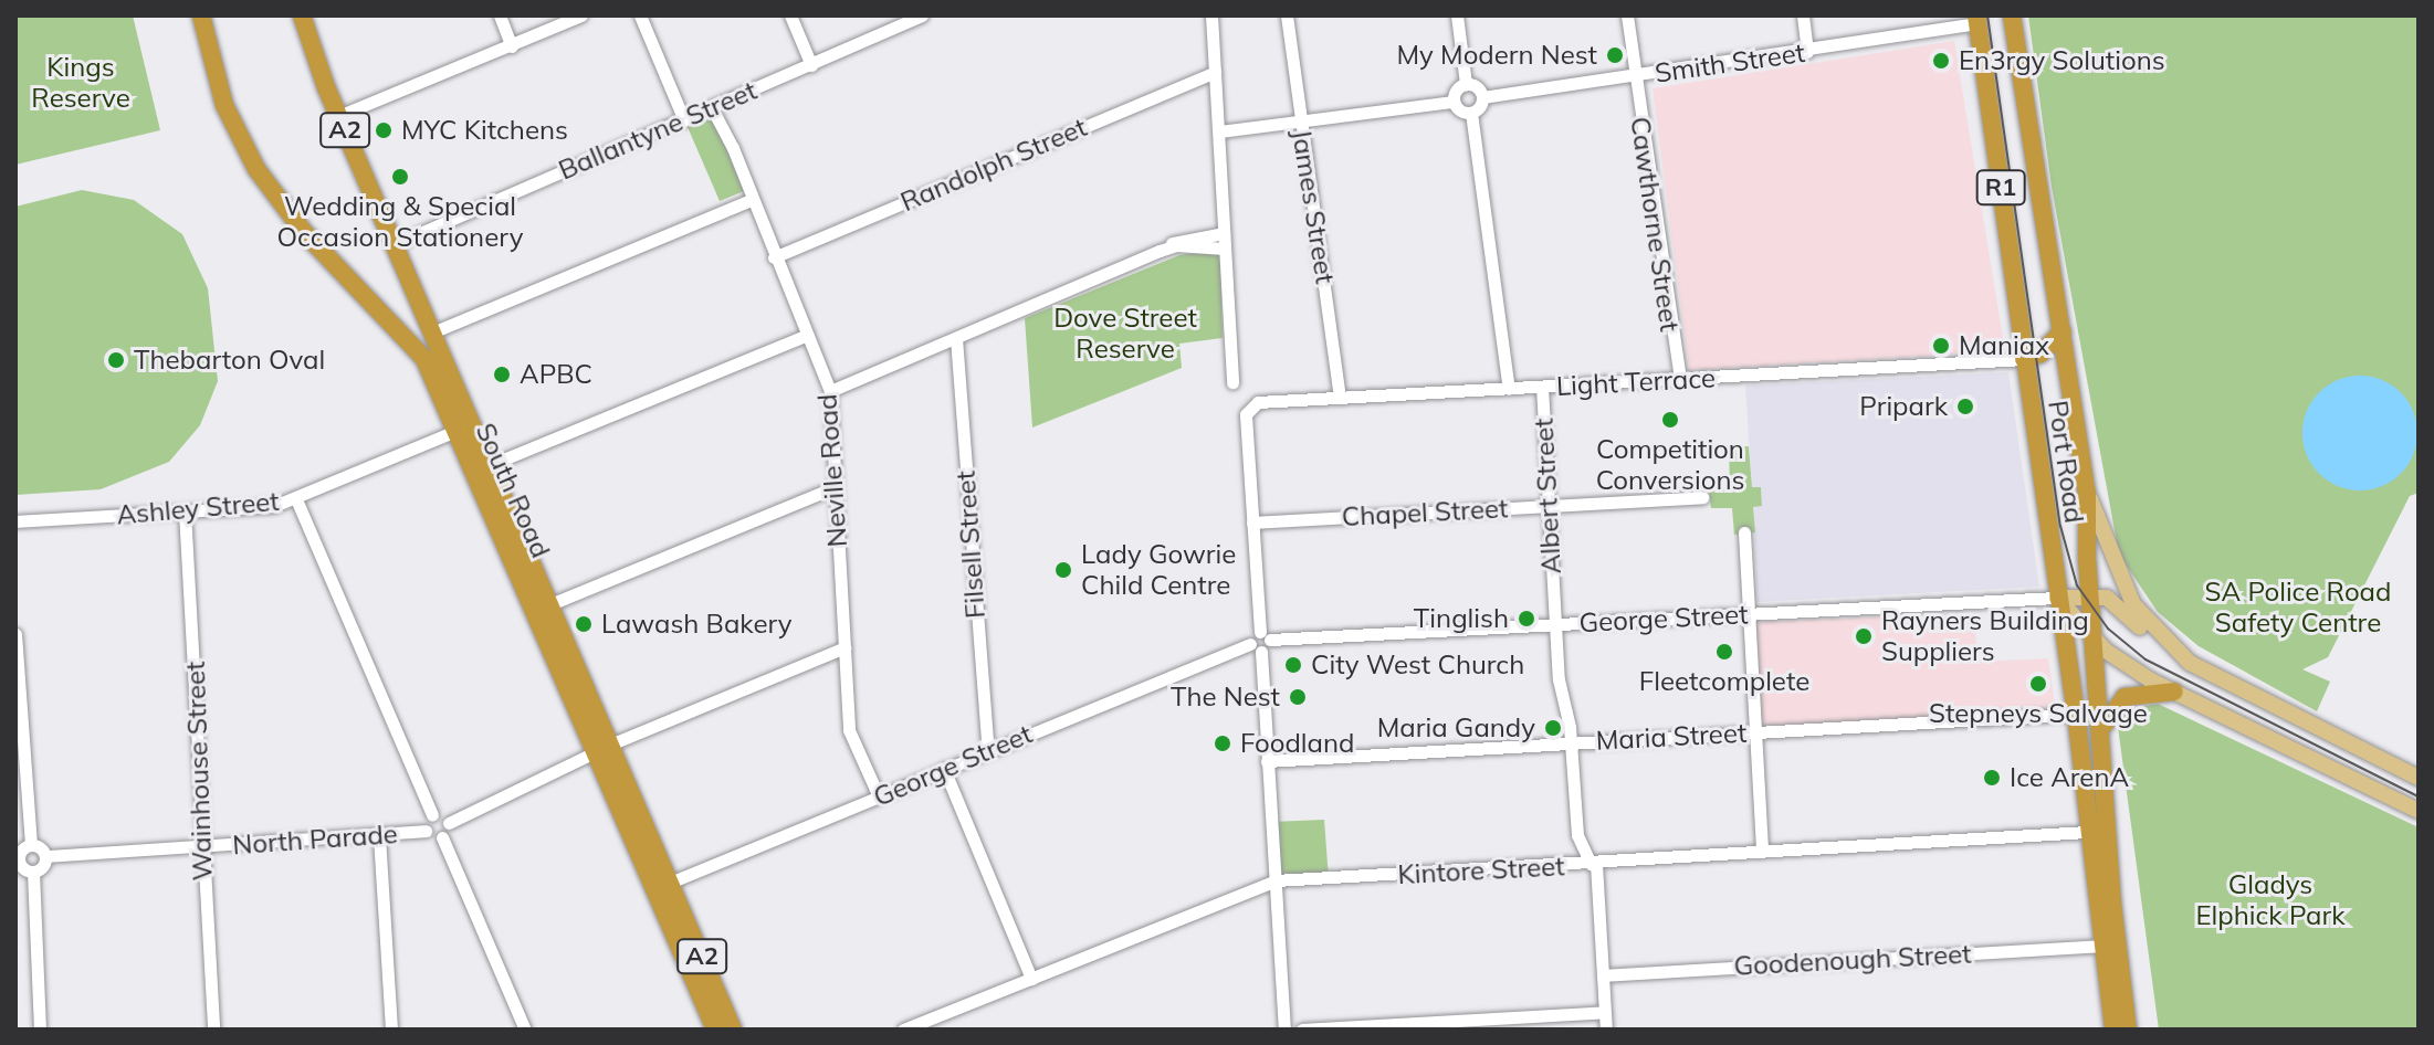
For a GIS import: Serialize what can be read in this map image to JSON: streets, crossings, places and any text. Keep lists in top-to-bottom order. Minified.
{"streets":{"highway":["A2","R1","Port Road","South Road"],"street":["Smith Street","Ballantyne Street","Randolph Street","James Street","Cawthorne Street","Light Terrace","Neville Road","Albert Street","Ashley Street","Chapel Street","Filsell Street","George Street","Maria Street","Wainhouse Street","North Parade","Kintore Street","Goodenough Street"]},"crossings":[["Smith Street","Cawthorne Street"],["Smith Street","Port Road"],["Ballantyne Street","Neville Road"],["Ballantyne Street","South Road"],["Randolph Street","Neville Road"],["R1","Port Road"],["R1","George Street"],["R1","Maria Street"],["R1","Kintore Street"],["R1","Goodenough Street"],["James Street","Light Terrace"],["Cawthorne Street","Light Terrace"],["Light Terrace","Port Road"],["Light Terrace","Albert Street"],["Light Terrace","Chapel Street"],["Port Road","George Street"],["Neville Road","George Street"],["South Road","Ashley Street"],["South Road","George Street"],["Albert Street","Chapel Street"],["Albert Street","George Street"],["Albert Street","Maria Street"],["Albert Street","Kintore Street"],["Albert Street","Goodenough Street"],["Ashley Street","Wainhouse Street"],["Filsell Street","George Street"],["Wainhouse Street","North Parade"]],"parks":["Kings Reserve","Dove Street Reserve","SA Police Road Safety Centre","Gladys Elphick Park"],"places":["My Modern Nest","En3rgy Solutions","MYC Kitchens","Wedding & Special Occasion Stationery","Maniax","Thebarton Oval","APBC","Pripark","Competition Conversions","Lady Gowrie Child Centre","Tinglish","Lawash Bakery","Rayners Building Suppliers","Fleetcomplete","City West Church","Stepneys Salvage","The Nest","Maria Gandy","Foodland","Ice ArenA"]}
